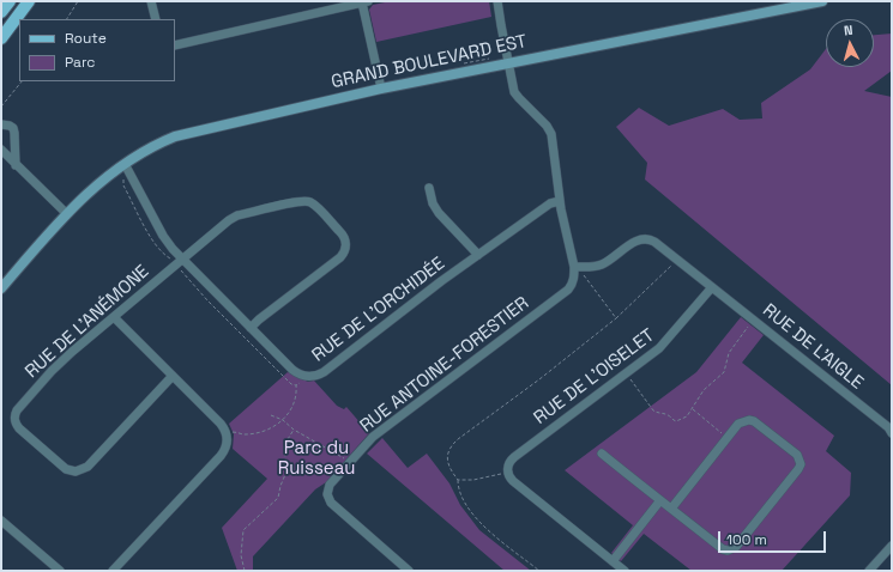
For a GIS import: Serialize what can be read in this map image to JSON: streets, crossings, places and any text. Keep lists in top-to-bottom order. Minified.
{"streets":{"street":["GRAND BOULEVARD EST","RUE DE L'ORCHIDÉE","RUE DE L'ANÉMONE","RUE DE L'AIGLE","RUE ANTOINE-FORESTIER","RUE DE L'OISELET"]},"crossings":[["GRAND BOULEVARD EST","RUE DE L'ORCHIDÉE"],["RUE DE L'ORCHIDÉE","RUE DE L'ANÉMONE"],["RUE DE L'AIGLE","RUE DE L'OISELET"]],"parks":["Parc du Ruisseau"],"legend":["Route","Parc"],"scale_bar":"100 m","north":"top"}
